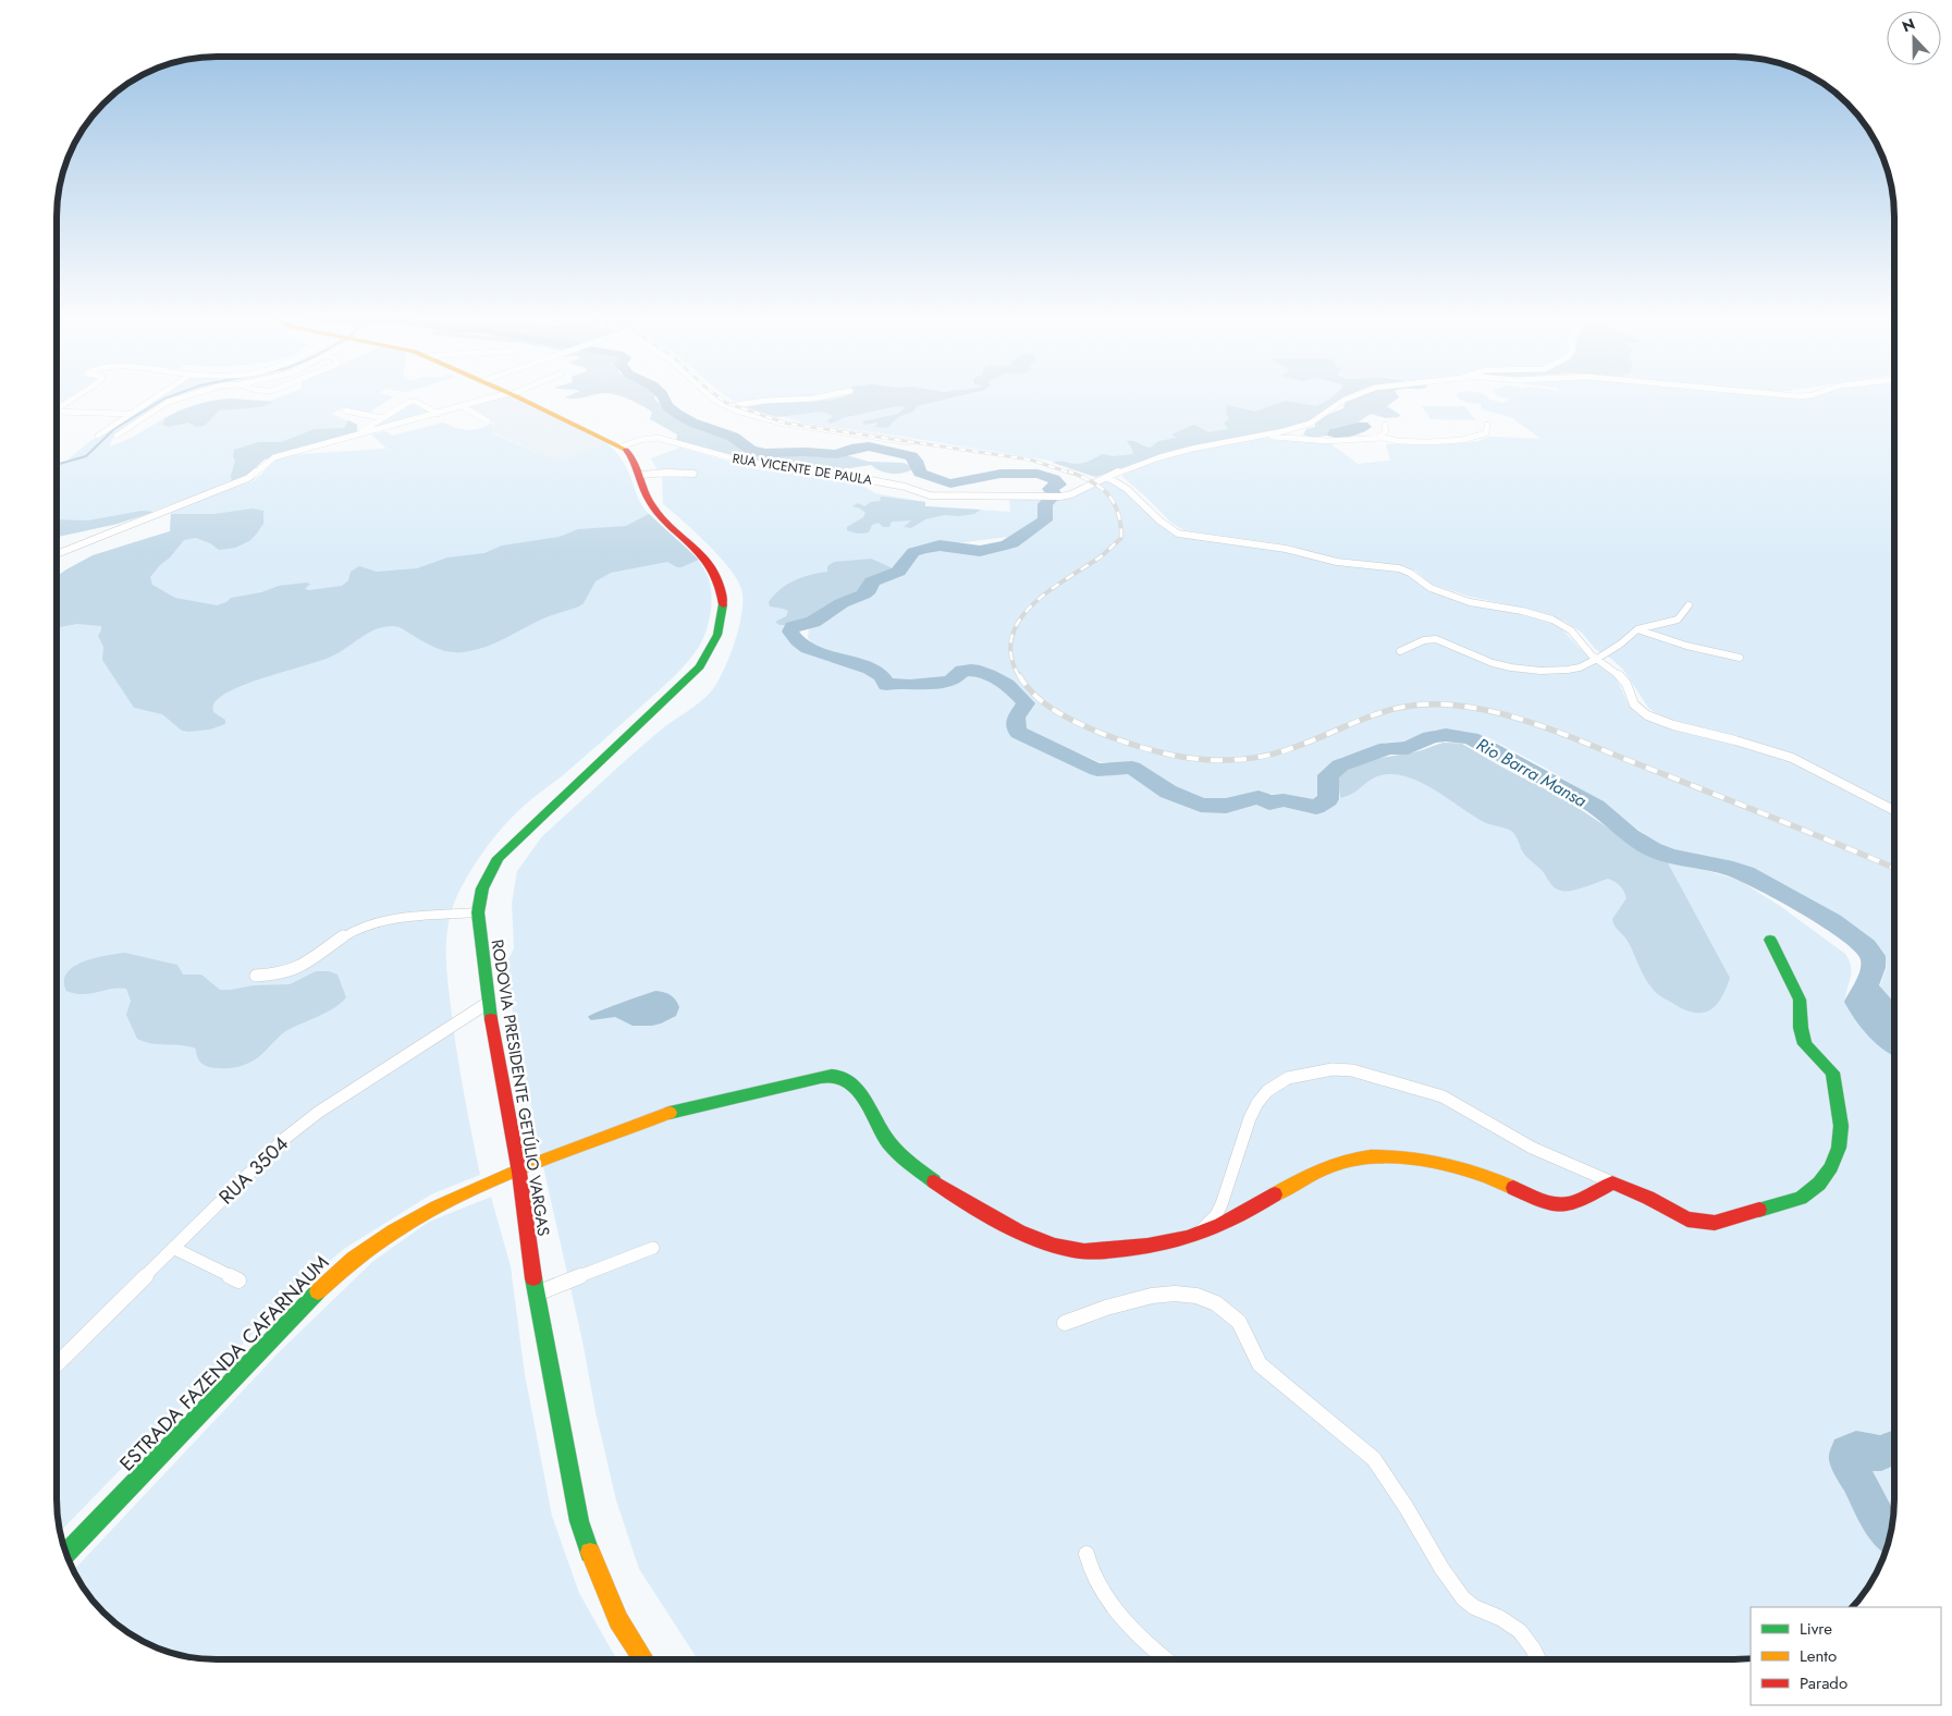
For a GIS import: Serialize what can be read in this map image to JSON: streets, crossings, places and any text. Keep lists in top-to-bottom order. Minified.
{"streets":{"main road":["RODOVIA PRESIDENTE GETÚLIO VARGAS","ESTRADA FAZENDA CAFARNAUM"],"street":["RUA VICENTE DE PAULA","RUA 3504"]},"crossings":[["RUA VICENTE DE PAULA","RODOVIA PRESIDENTE GETÚLIO VARGAS"],["RODOVIA PRESIDENTE GETÚLIO VARGAS","RUA 3504"],["RODOVIA PRESIDENTE GETÚLIO VARGAS","ESTRADA FAZENDA CAFARNAUM"]],"water":["Rio Barra Mansa"],"legend":["Livre","Lento","Parado"],"north":"top"}
